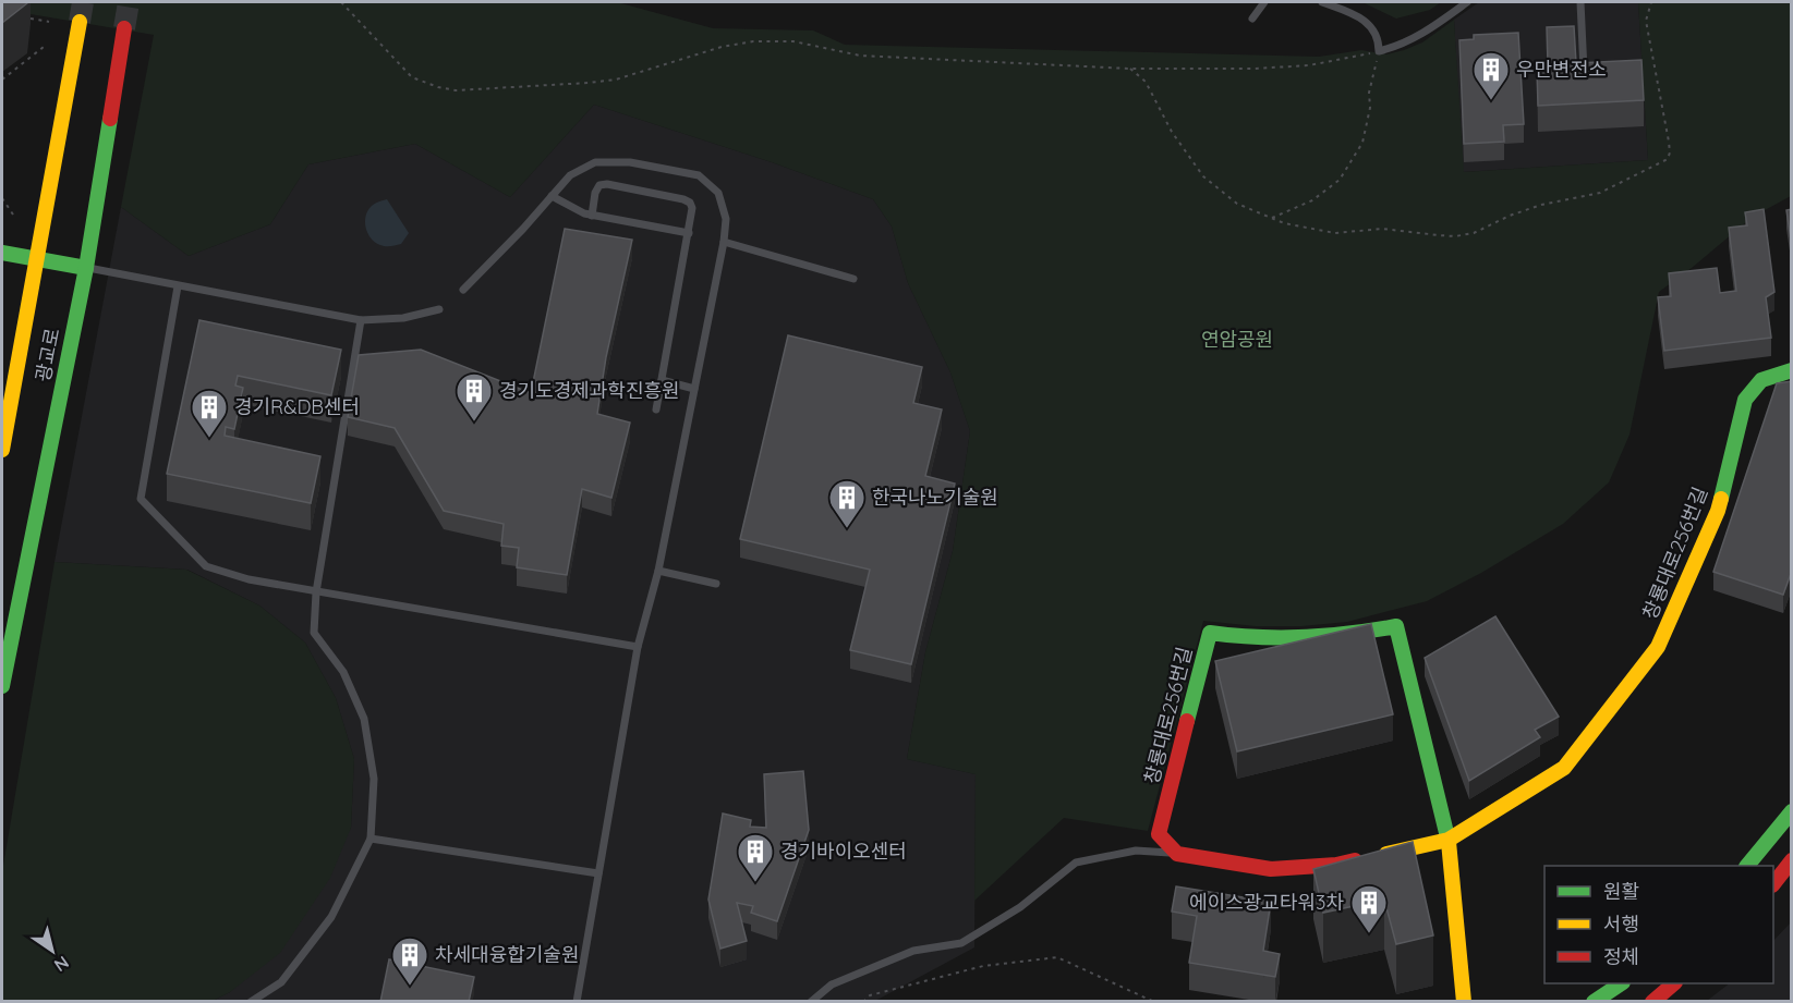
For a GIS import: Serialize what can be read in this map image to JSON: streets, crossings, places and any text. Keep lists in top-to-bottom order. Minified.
{"streets":{"street":["광교로","창룡대로256번길"]},"parks":["연암공원"],"places":{"building":["우만변전소","경기도경제과학진흥원","경기R&DB센터","한국나노기술원","경기바이오센터","에이스광교타워3차","차세대융합기술원"]},"legend":["원활","서행","정체"],"north":"bottom right"}
